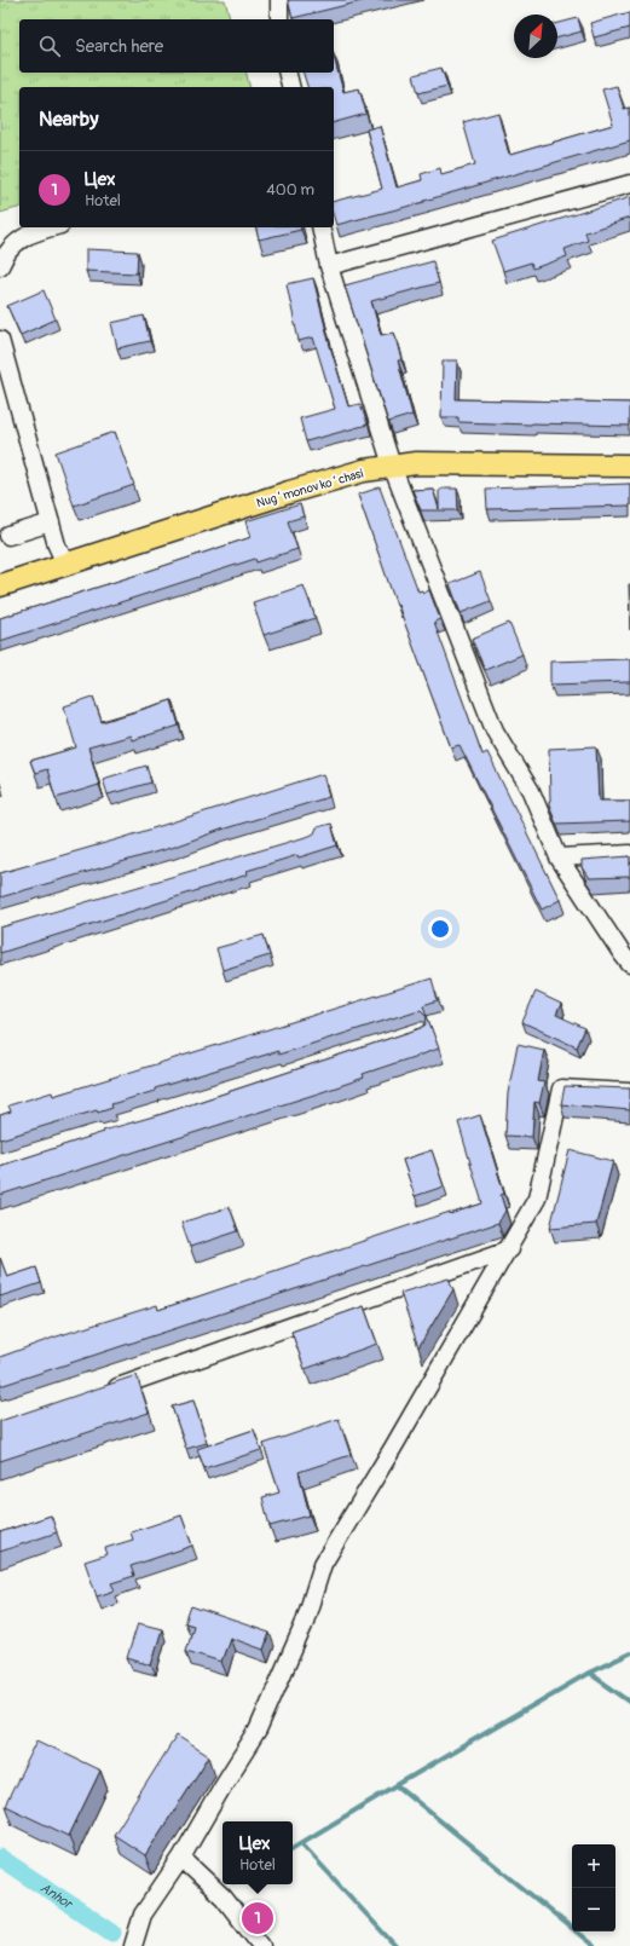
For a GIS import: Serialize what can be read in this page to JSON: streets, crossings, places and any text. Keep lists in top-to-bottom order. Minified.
{"streets":{"main road":["Nugʻmonov koʻchasi"]},"water":["Anhor"],"north":"top right","page":{"search":"Search here","heading":"Nearby","list":[{"mark":"1","name":"Цех","note":"Hotel","value":"400 m"}],"popup":["Цех","Hotel"],"map_buttons":["+","−"],"pins":"1"}}
